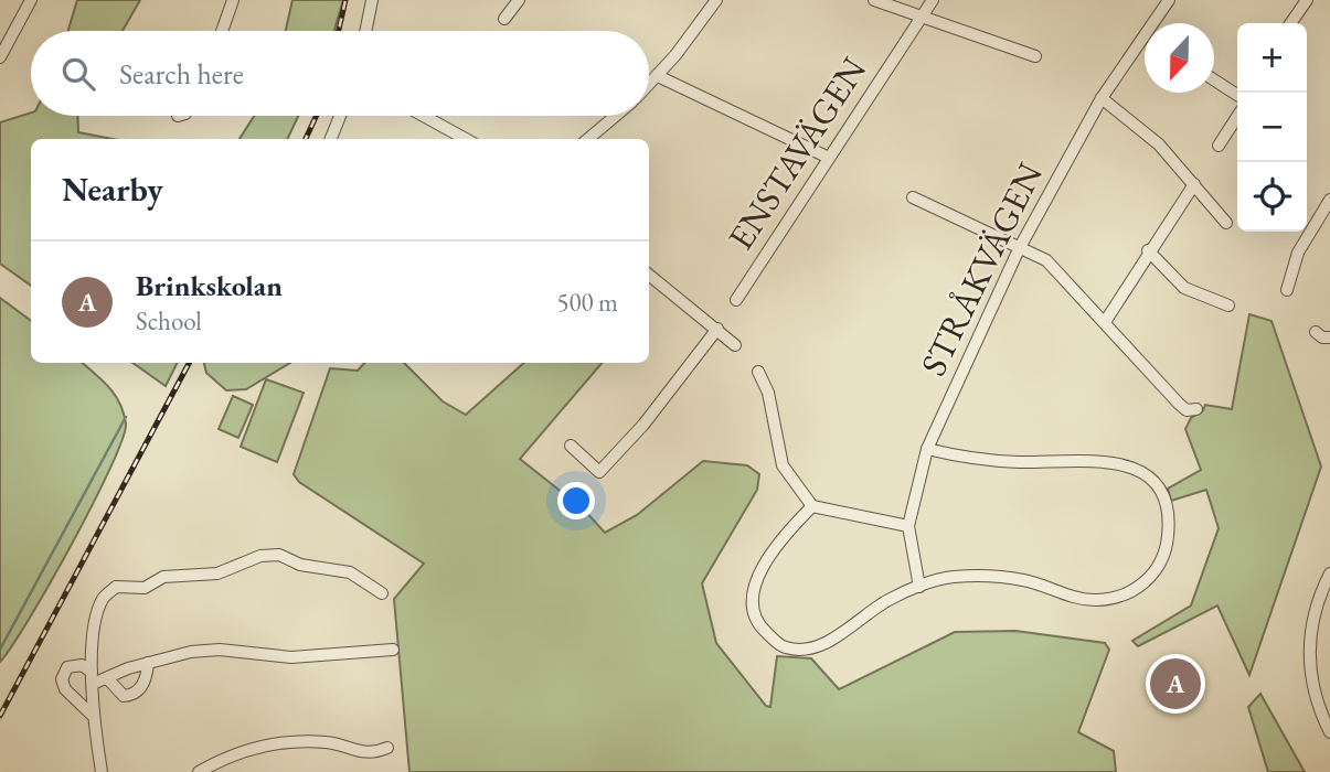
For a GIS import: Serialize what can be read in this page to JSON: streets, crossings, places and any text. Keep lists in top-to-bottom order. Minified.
{"streets":{"street":["ENSTAVÄGEN","STRÅKVÄGEN"]},"north":"bottom","page":{"map_buttons":["+","−"],"search":"Search here","heading":"Nearby","list":[{"mark":"A","name":"Brinkskolan","note":"School","value":"500 m"}],"pins":"A"}}
